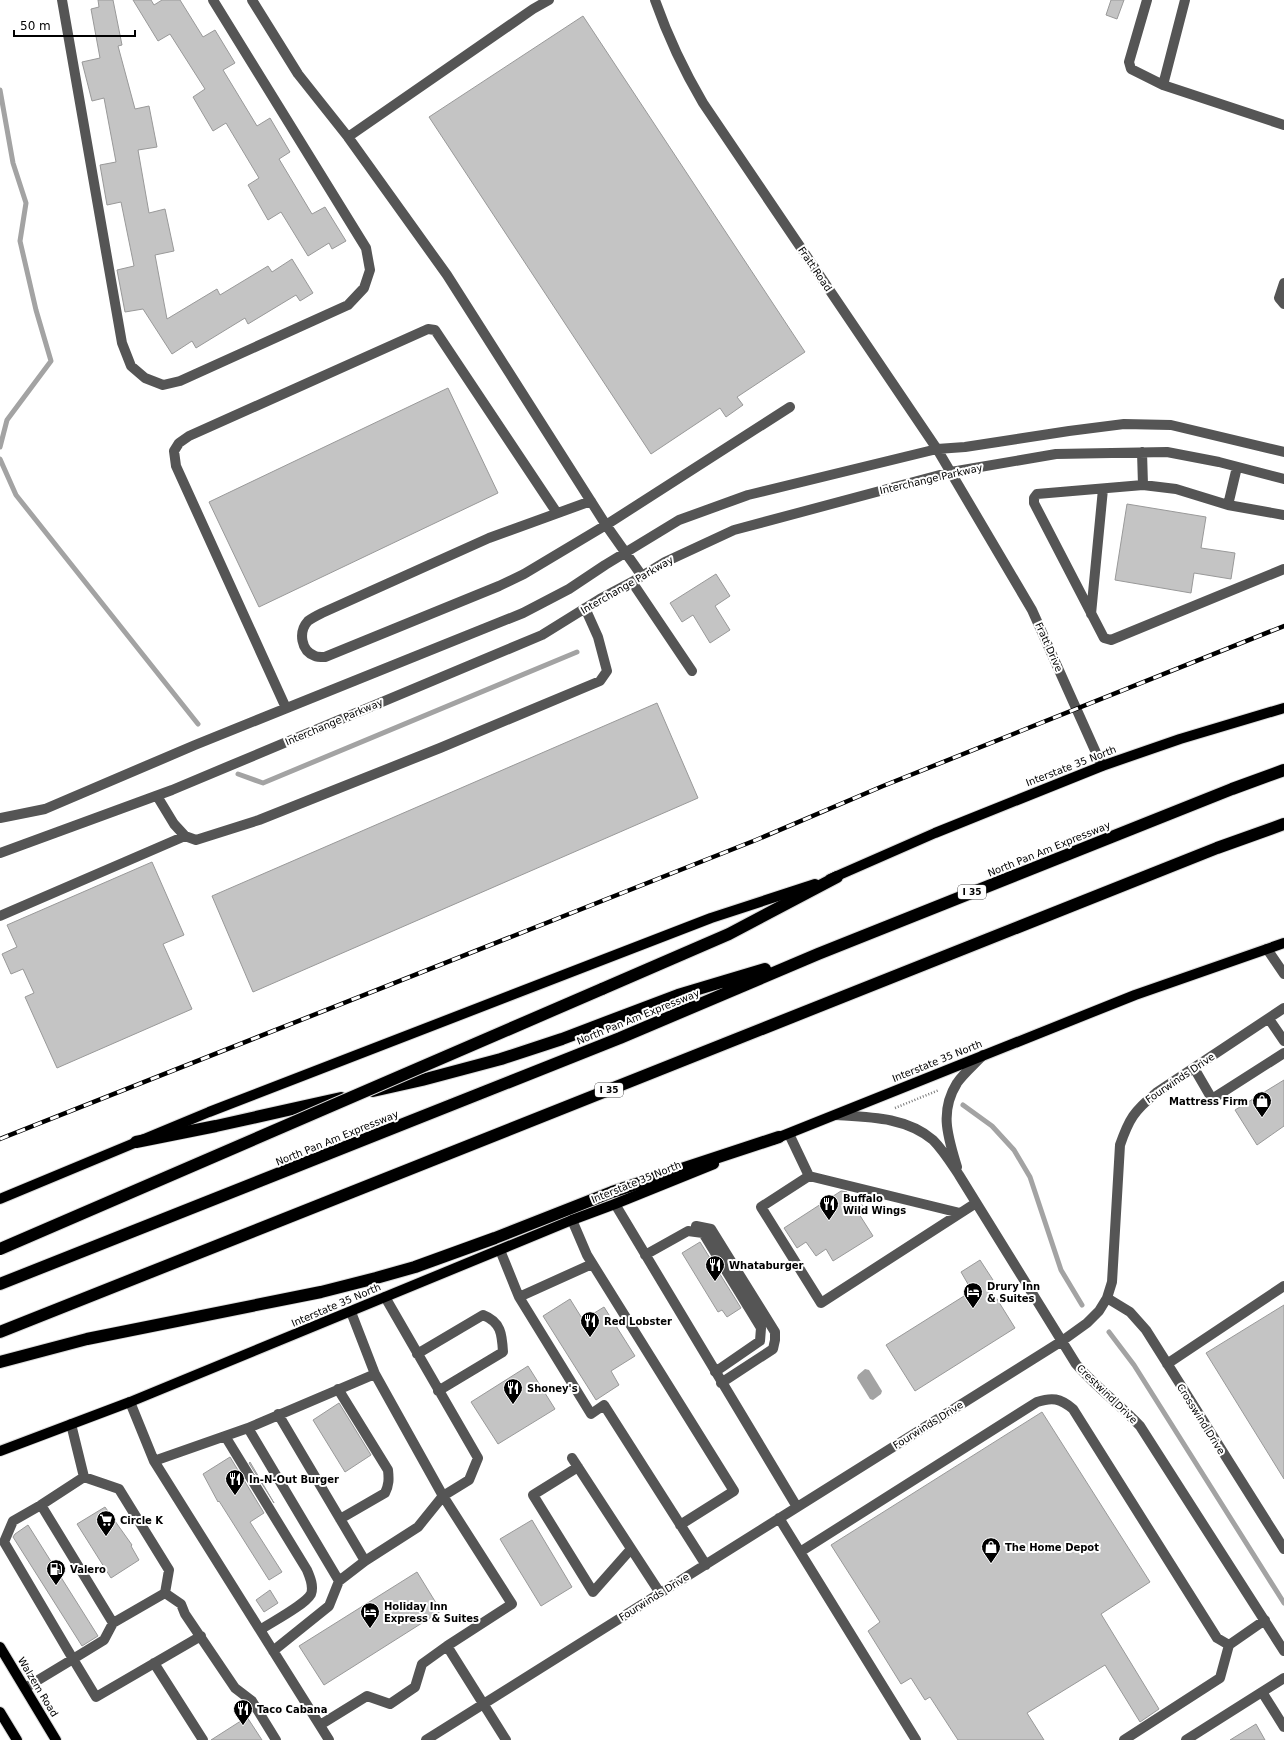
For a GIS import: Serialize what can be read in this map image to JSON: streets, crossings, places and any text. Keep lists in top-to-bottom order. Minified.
{"streets":{"highway":["North Pan Am Expressway","I 35"],"main road":["Interstate 35 North","Walzem Road"],"street":["Fratt Road","Interchange Parkway","Fratt Drive","Fourwinds Drive","Crestwind Drive","Crosswind Drive"]},"crossings":[["Fratt Road","Interchange Parkway"],["Fratt Road","Fratt Drive"],["Fratt Drive","Interstate 35 North"],["Interstate 35 North","Crestwind Drive"],["Fourwinds Drive","Crestwind Drive"],["Fourwinds Drive","Crosswind Drive"]],"places":{"shop":["Mattress Firm","The Home Depot"],"restaurant":["Buffalo Wild Wings","Whataburger","Red Lobster","Shoney's","In-N-Out Burger","Taco Cabana"],"hotel":["Drury Inn & Suites","Holiday Inn Express & Suites"],"supermarket":["Circle K"],"fuel station":["Valero"]},"scale_bar":"50 m"}
